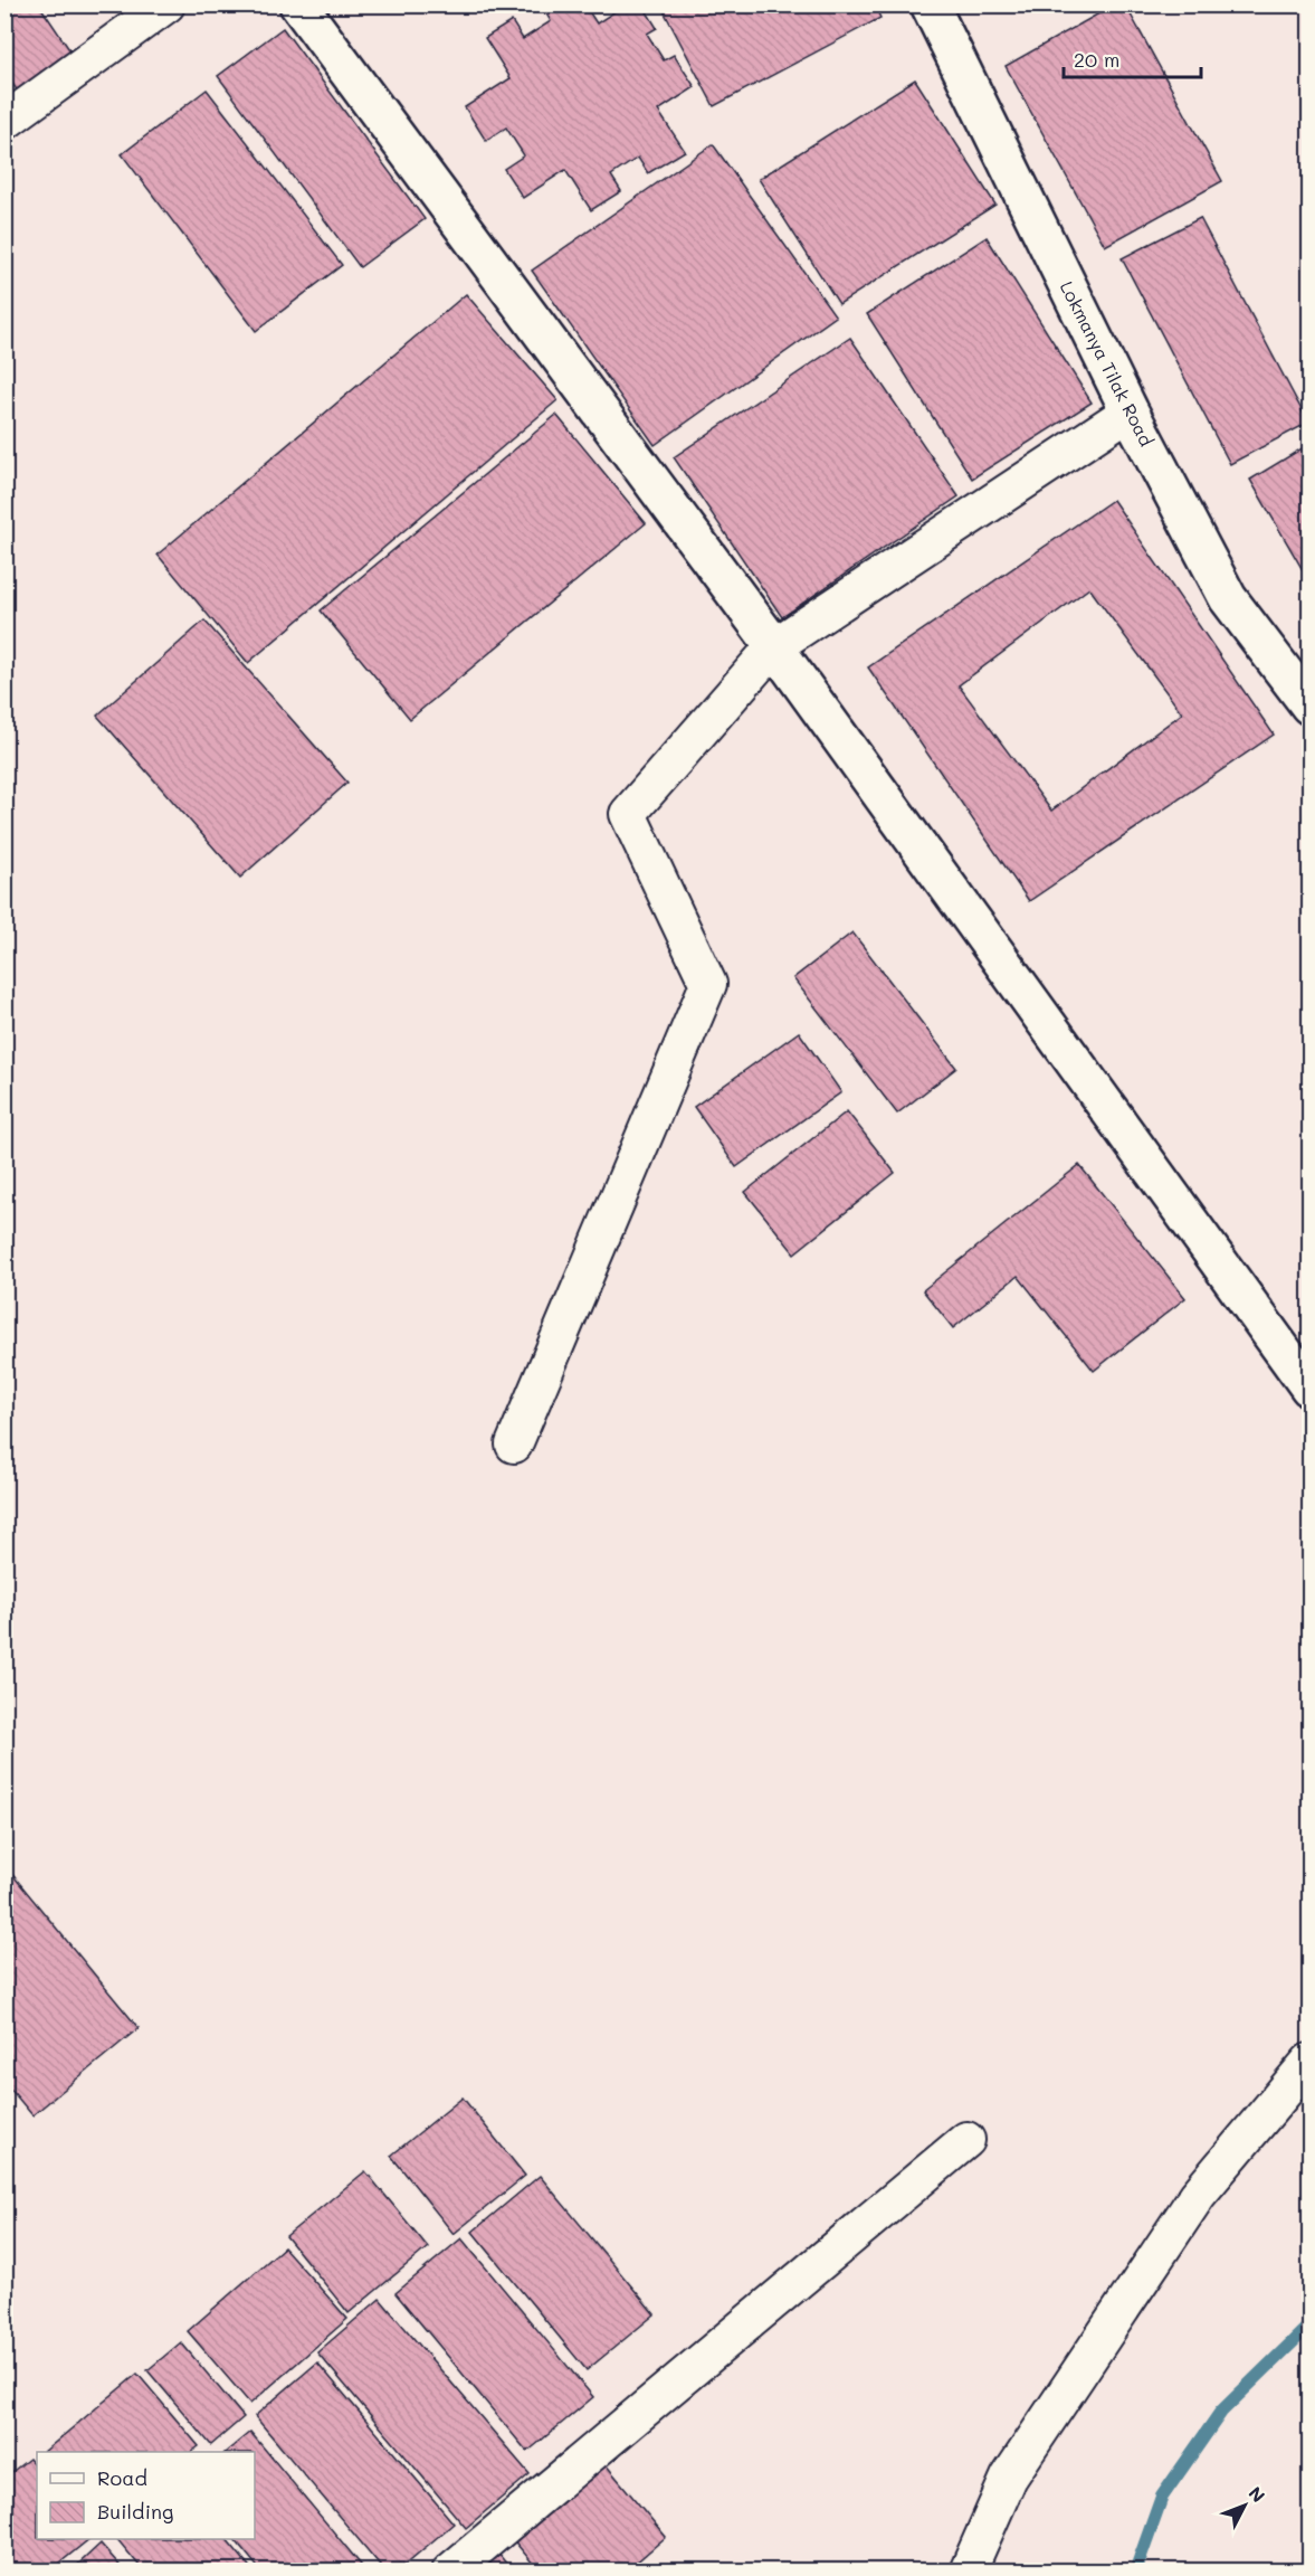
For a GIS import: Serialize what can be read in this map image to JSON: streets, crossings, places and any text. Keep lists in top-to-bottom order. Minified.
{"streets":{"street":["Lokmanya Tilak Road"]},"legend":["Road","Building"],"scale_bar":"20 m","north":"top right"}
